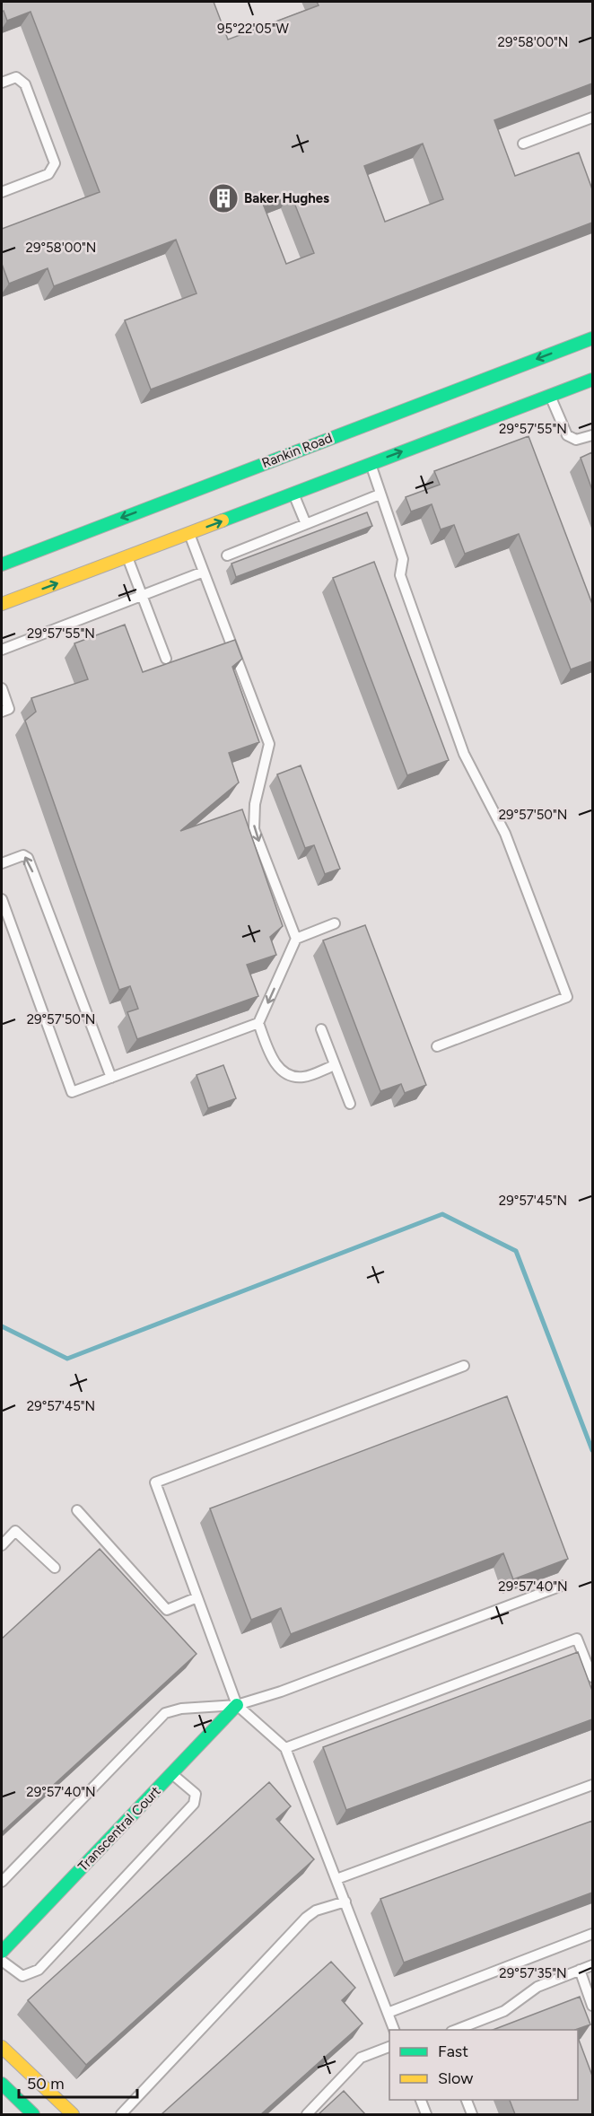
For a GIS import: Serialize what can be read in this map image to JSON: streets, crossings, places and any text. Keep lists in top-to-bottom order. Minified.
{"streets":{"main road":["Rankin Road","Transcentral Court"]},"places":{"building":["Baker Hughes"]},"legend":["Fast","Slow"],"scale_bar":"50 m","coordinates":["95°22'05\"W","29°58'00\"N","29°57'55\"N","29°57'50\"N","29°57'45\"N","29°57'40\"N","29°57'35\"N"]}
